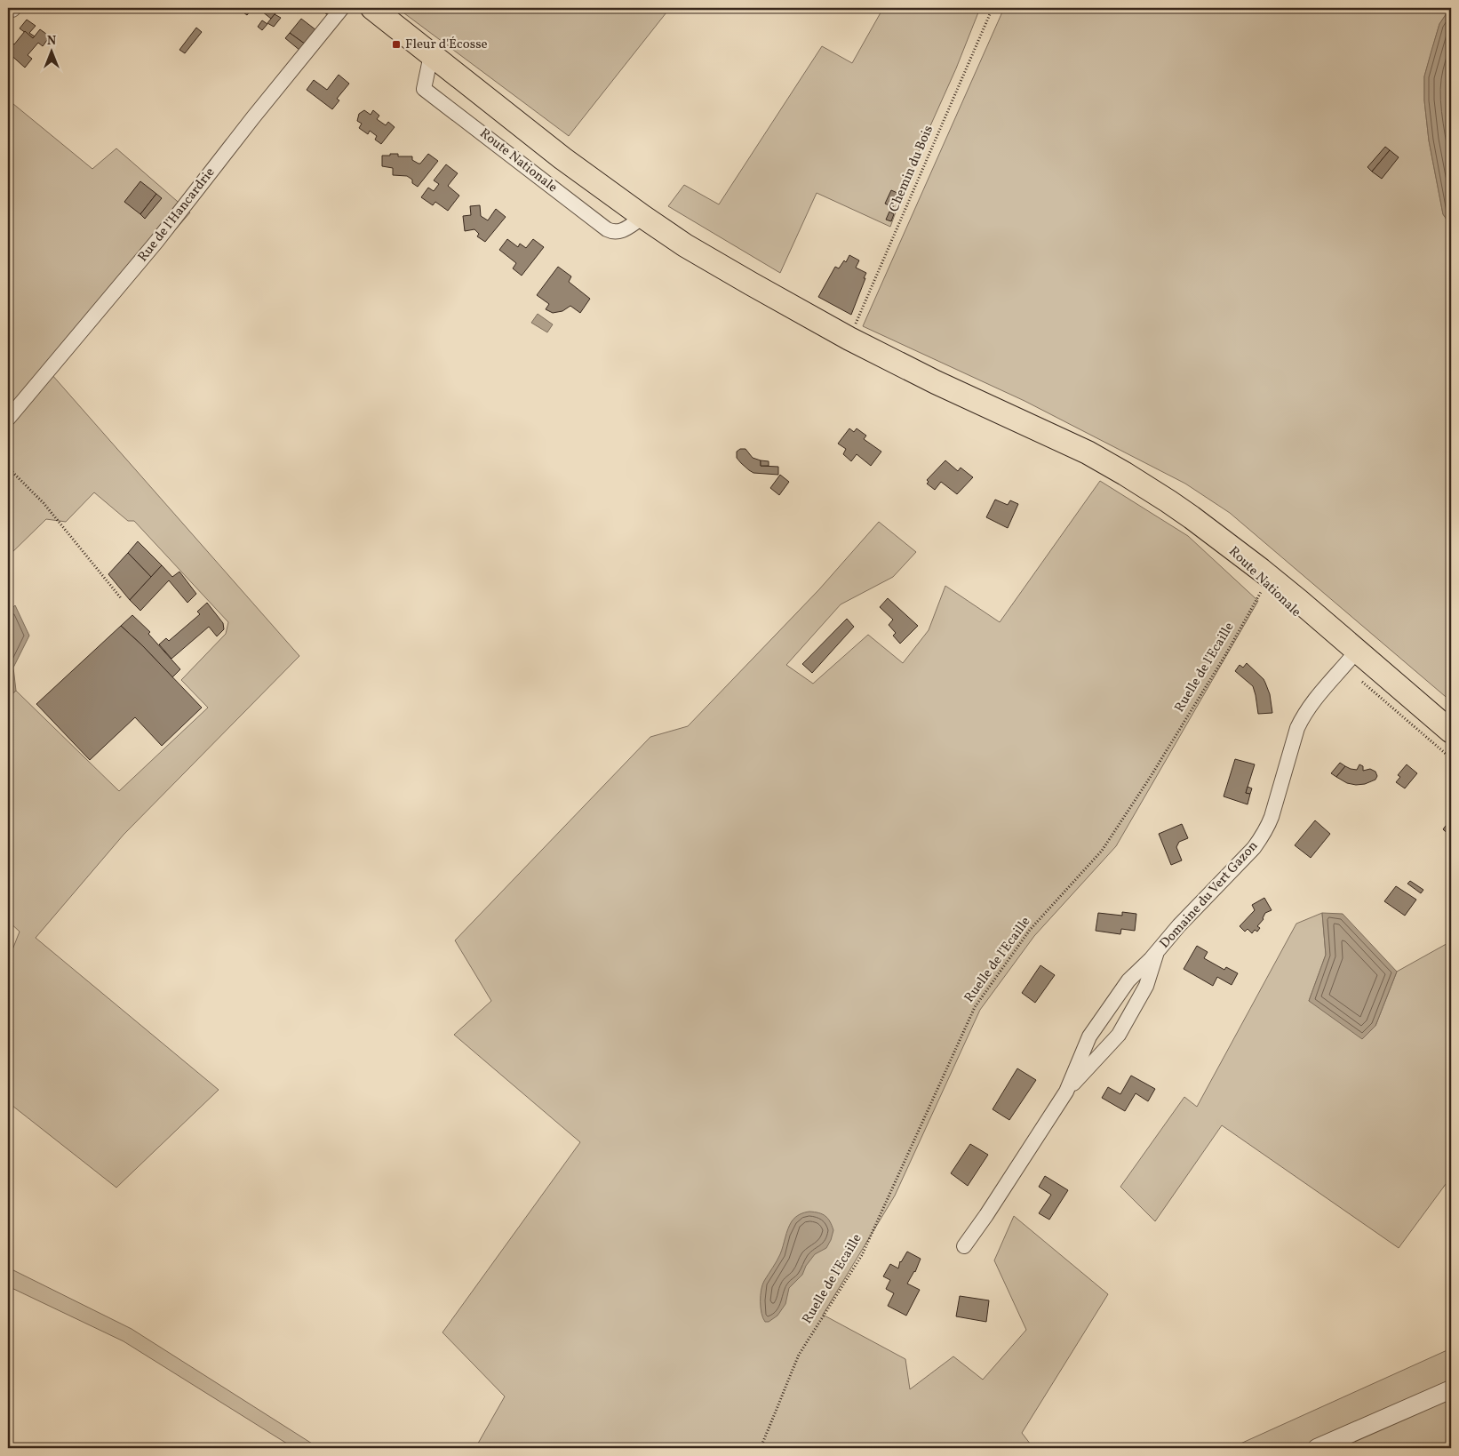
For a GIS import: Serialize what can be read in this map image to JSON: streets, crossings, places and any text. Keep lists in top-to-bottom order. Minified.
{"streets":{"main road":["Route Nationale"],"street":["Rue de l'Hancardrie","Domaine du Vert Gazon"],"path":["Chemin du Bois","Ruelle de l'Ecaille"]},"crossings":[["Route Nationale","Ruelle de l'Ecaille"],["Route Nationale","Domaine du Vert Gazon"]],"places":{"transit":["Fleur d'Écosse"]},"north":"top"}
